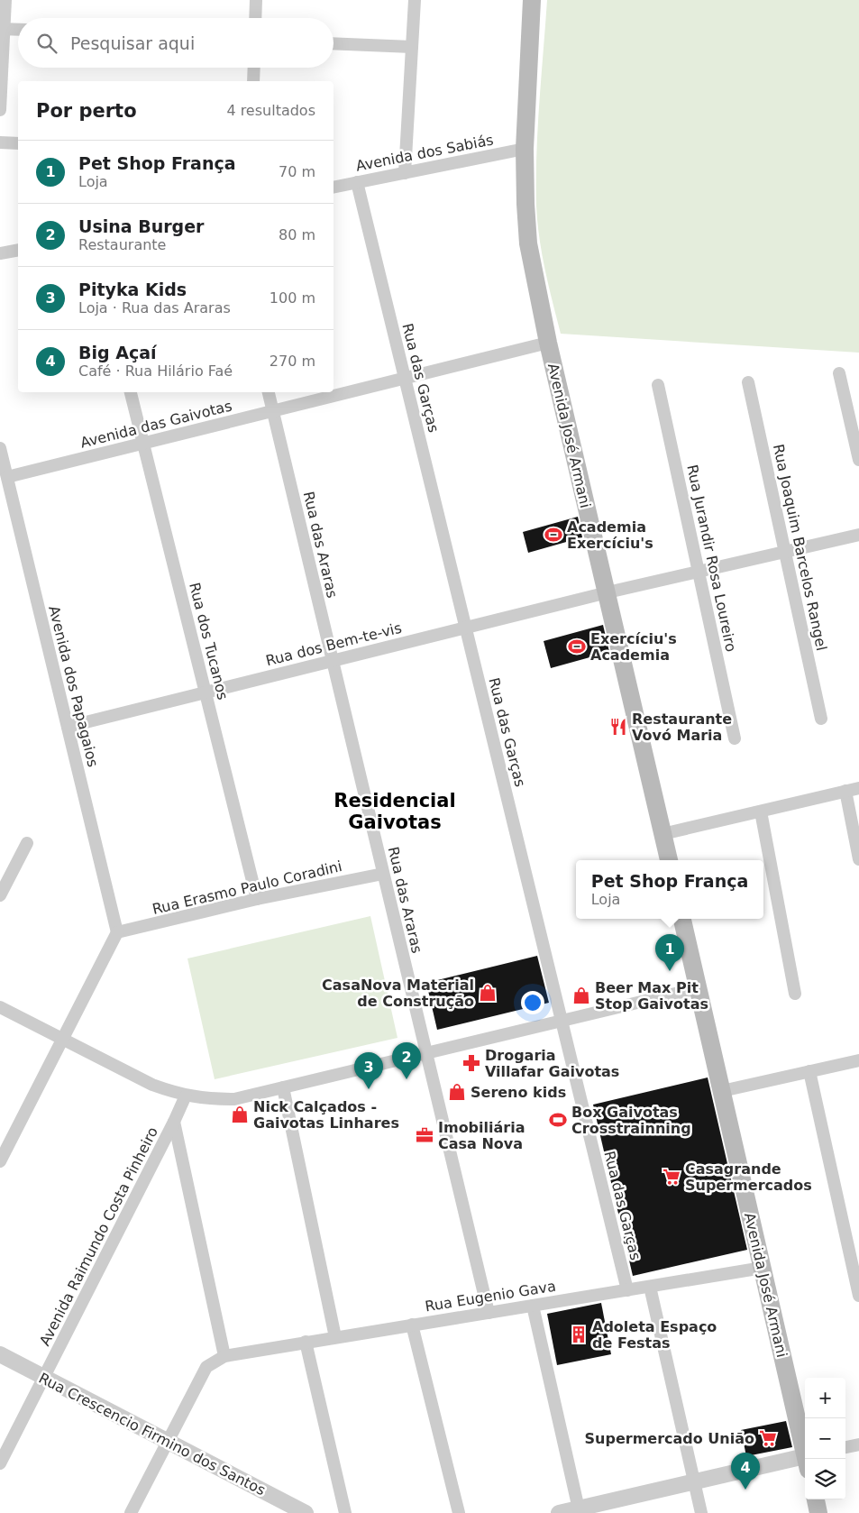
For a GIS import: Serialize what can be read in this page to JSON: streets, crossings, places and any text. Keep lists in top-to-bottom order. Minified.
{"streets":{"main road":["Avenida José Armani"],"street":["Avenida dos Sabiás","Rua das Garças","Avenida das Gaivotas","Rua das Araras","Rua Joaquim Barcelos Rangel","Rua Jurandir Rosa Loureiro","Rua dos Tucanos","Rua dos Bem-te-vis","Avenida dos Papagaios","Rua Erasmo Paulo Coradini","Avenida Raimundo Costa Pinheiro","Rua Eugenio Gava","Rua Crescencio Firmino dos Santos"]},"crossings":[["Avenida dos Sabiás","Rua das Garças"],["Avenida dos Sabiás","Avenida José Armani"],["Rua das Garças","Avenida das Gaivotas"],["Rua das Garças","Rua dos Bem-te-vis"],["Rua das Garças","Rua Eugenio Gava"],["Avenida das Gaivotas","Avenida José Armani"],["Avenida das Gaivotas","Rua das Araras"],["Avenida das Gaivotas","Rua dos Tucanos"],["Avenida das Gaivotas","Avenida dos Papagaios"],["Avenida José Armani","Rua dos Bem-te-vis"],["Avenida José Armani","Rua Eugenio Gava"],["Rua das Araras","Rua dos Bem-te-vis"],["Rua das Araras","Rua Erasmo Paulo Coradini"],["Rua das Araras","Rua Eugenio Gava"],["Rua Joaquim Barcelos Rangel","Rua dos Bem-te-vis"],["Rua Jurandir Rosa Loureiro","Rua dos Bem-te-vis"],["Rua dos Tucanos","Rua dos Bem-te-vis"],["Rua dos Tucanos","Rua Erasmo Paulo Coradini"],["Rua dos Bem-te-vis","Avenida dos Papagaios"],["Avenida dos Papagaios","Rua Erasmo Paulo Coradini"],["Avenida Raimundo Costa Pinheiro","Rua Crescencio Firmino dos Santos"]],"districts":["Residencial Gaivotas"],"places":{"sports":["Academia Exercíciu's","Exercíciu's Academia","Box Gaivotas Crosstrainning"],"restaurant":["Restaurante Vovó Maria"],"shop":["CasaNova Material de Construção","Beer Max Pit Stop Gaivotas","Sereno kids","Nick Calçados - Gaivotas Linhares"],"pharmacy":["Drogaria Villafar Gaivotas"],"office":["Imobiliária Casa Nova"],"supermarket":["Casagrande Supermercados","Supermercado União"],"building":["Adoleta Espaço de Festas"]},"page":{"search":"Pesquisar aqui","heading":["Por perto","4 resultados"],"list":[{"mark":"1","name":"Pet Shop França","note":"Loja","value":"70 m"},{"mark":"2","name":"Usina Burger","note":"Restaurante","value":"80 m"},{"mark":"3","name":"Pityka Kids","note":"Loja · Rua das Araras","value":"100 m"},{"mark":"4","name":"Big Açaí","note":"Café · Rua Hilário Faé","value":"270 m"}],"popup":["Pet Shop França","Loja"],"pins":["1","2","3","4"],"map_buttons":["+","−"]}}
